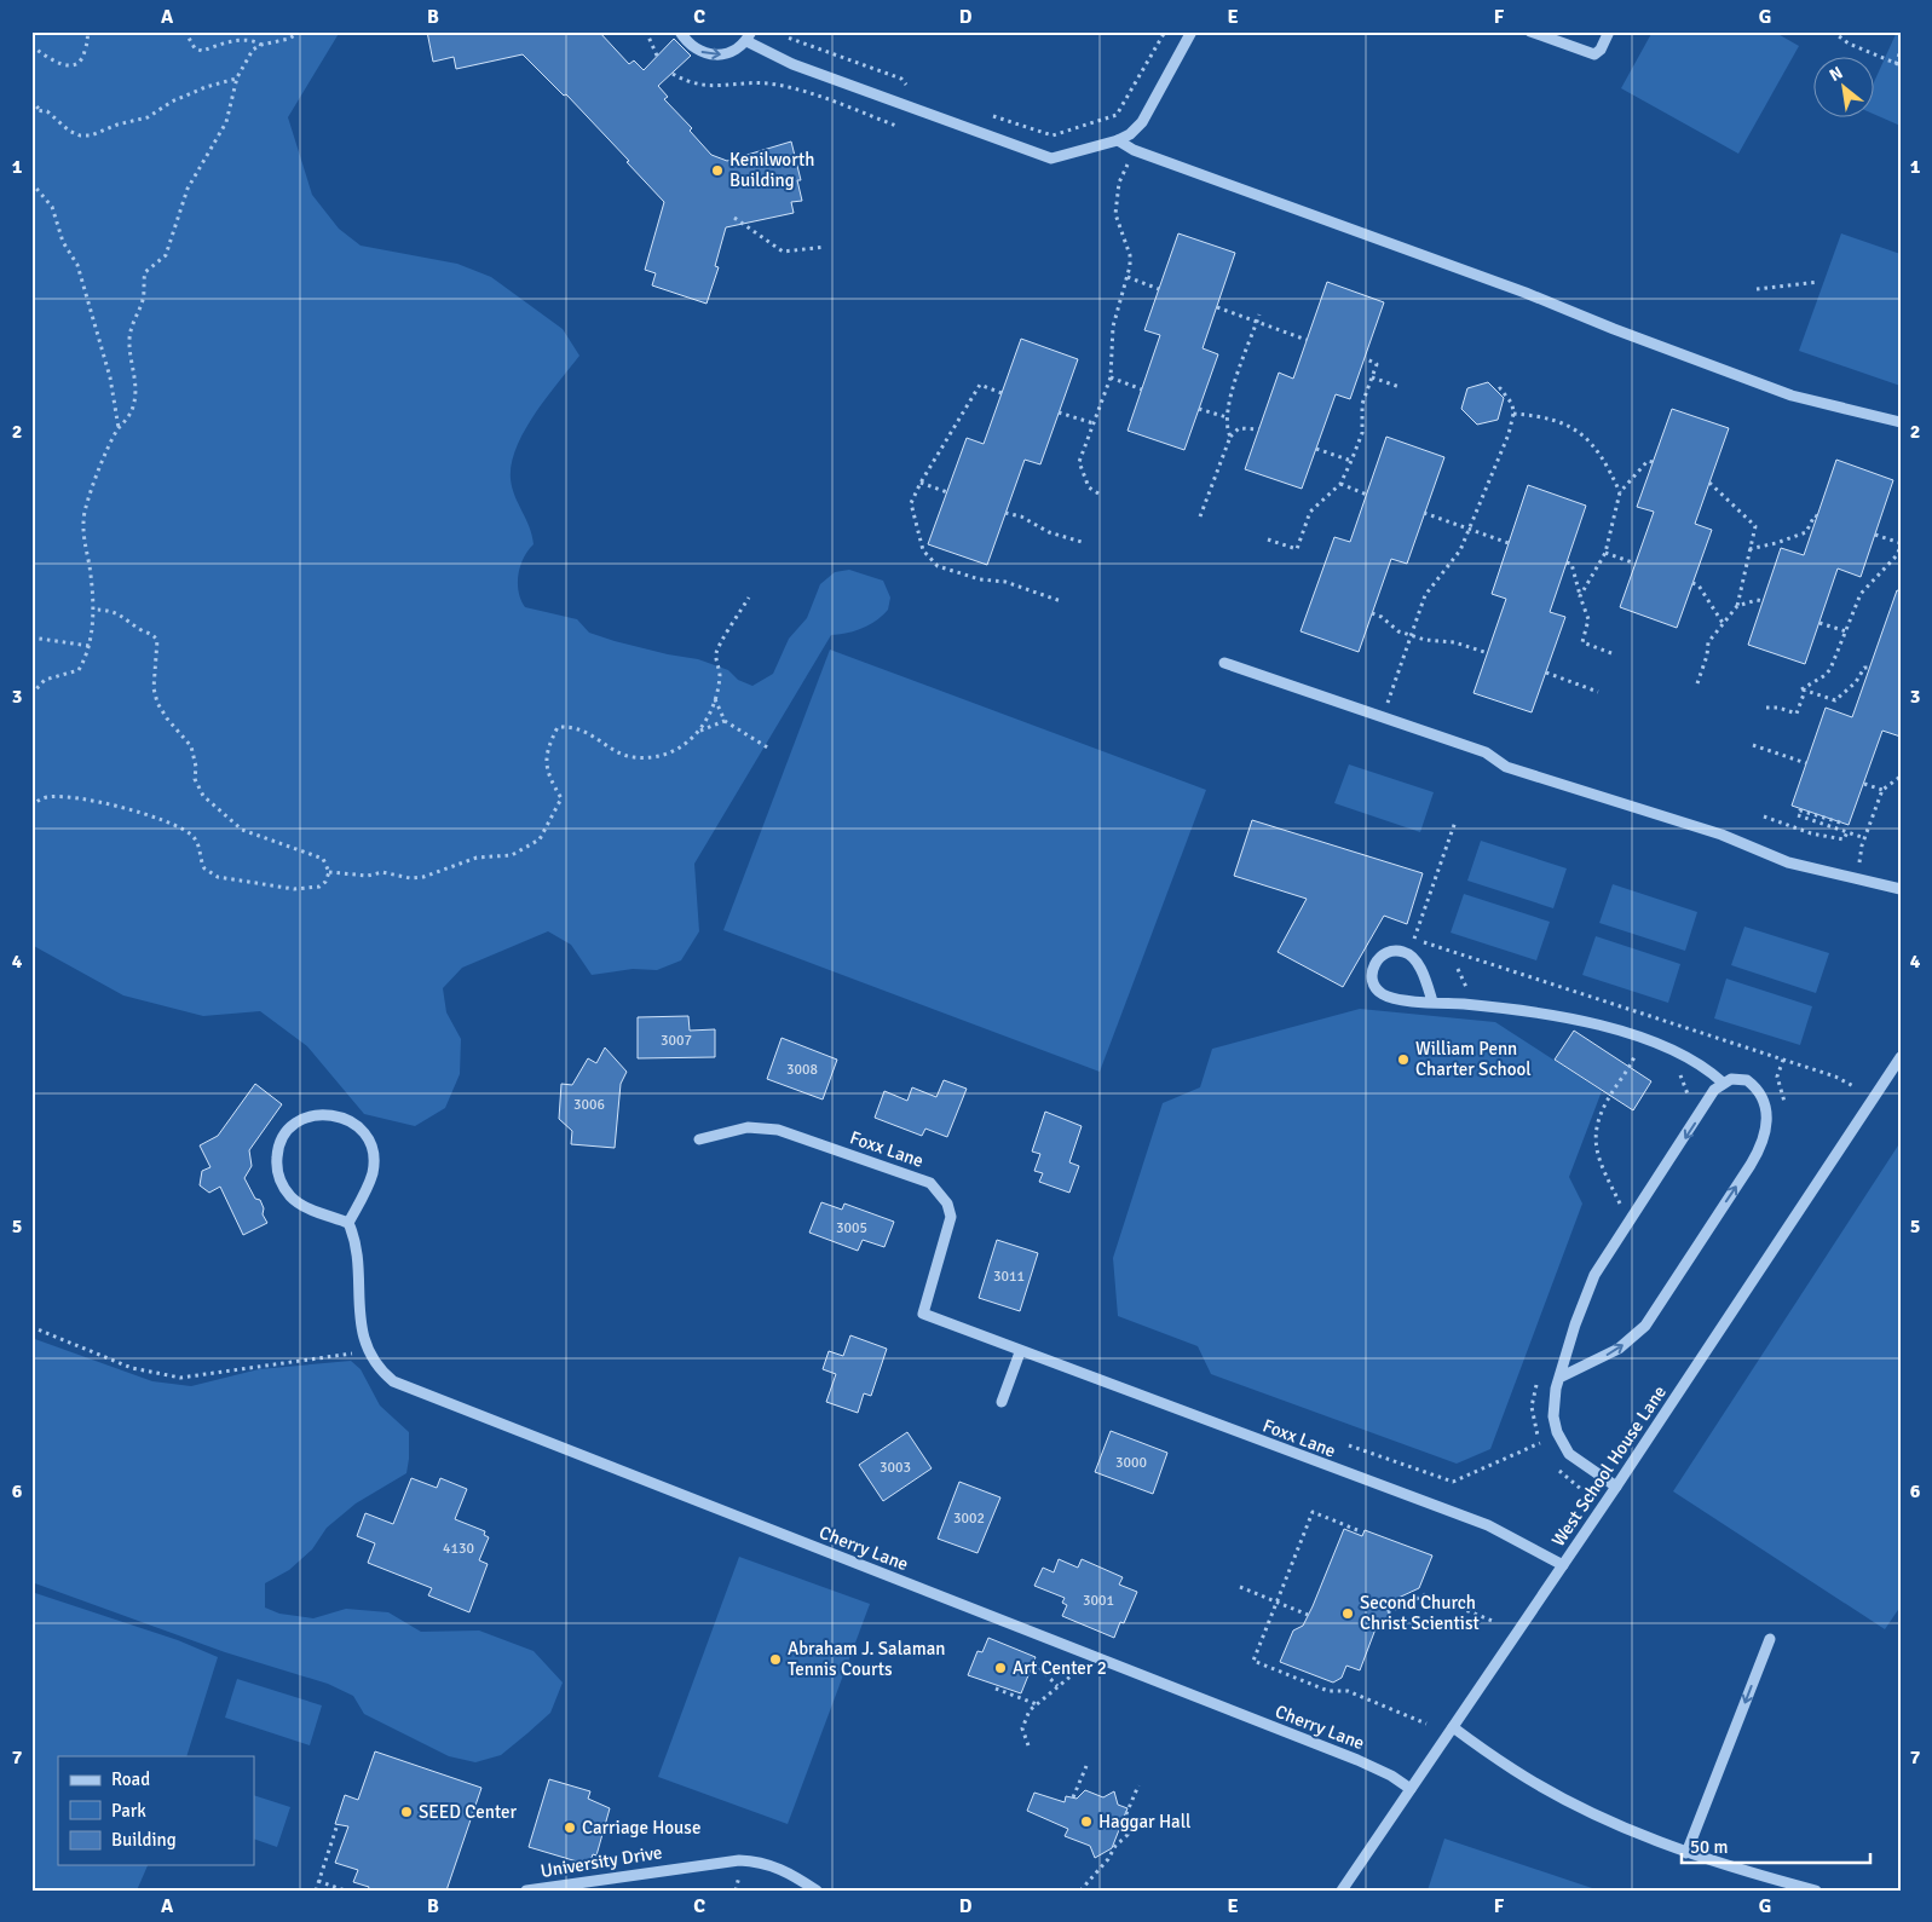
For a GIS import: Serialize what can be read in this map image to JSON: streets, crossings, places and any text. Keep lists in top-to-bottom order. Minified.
{"streets":{"street":["Foxx Lane","West School House Lane","Cherry Lane","University Drive"]},"crossings":[["Foxx Lane","West School House Lane"],["West School House Lane","Cherry Lane"]],"places":["Kenilworth Building","William Penn Charter School","Second Church Christ Scientist","Abraham J. Salaman Tennis Courts","Art Center 2","SEED Center","Haggar Hall","Carriage House"],"house_numbers":["3007","3008","3006","3005","3011","3000","3003","3002","4130","3001"],"legend":["Road","Park","Building"],"scale_bar":"50 m","north":"top left","grid":{"columns":["A","B","C","D","E","F","G"],"rows":["1","2","3","4","5","6","7"]}}
